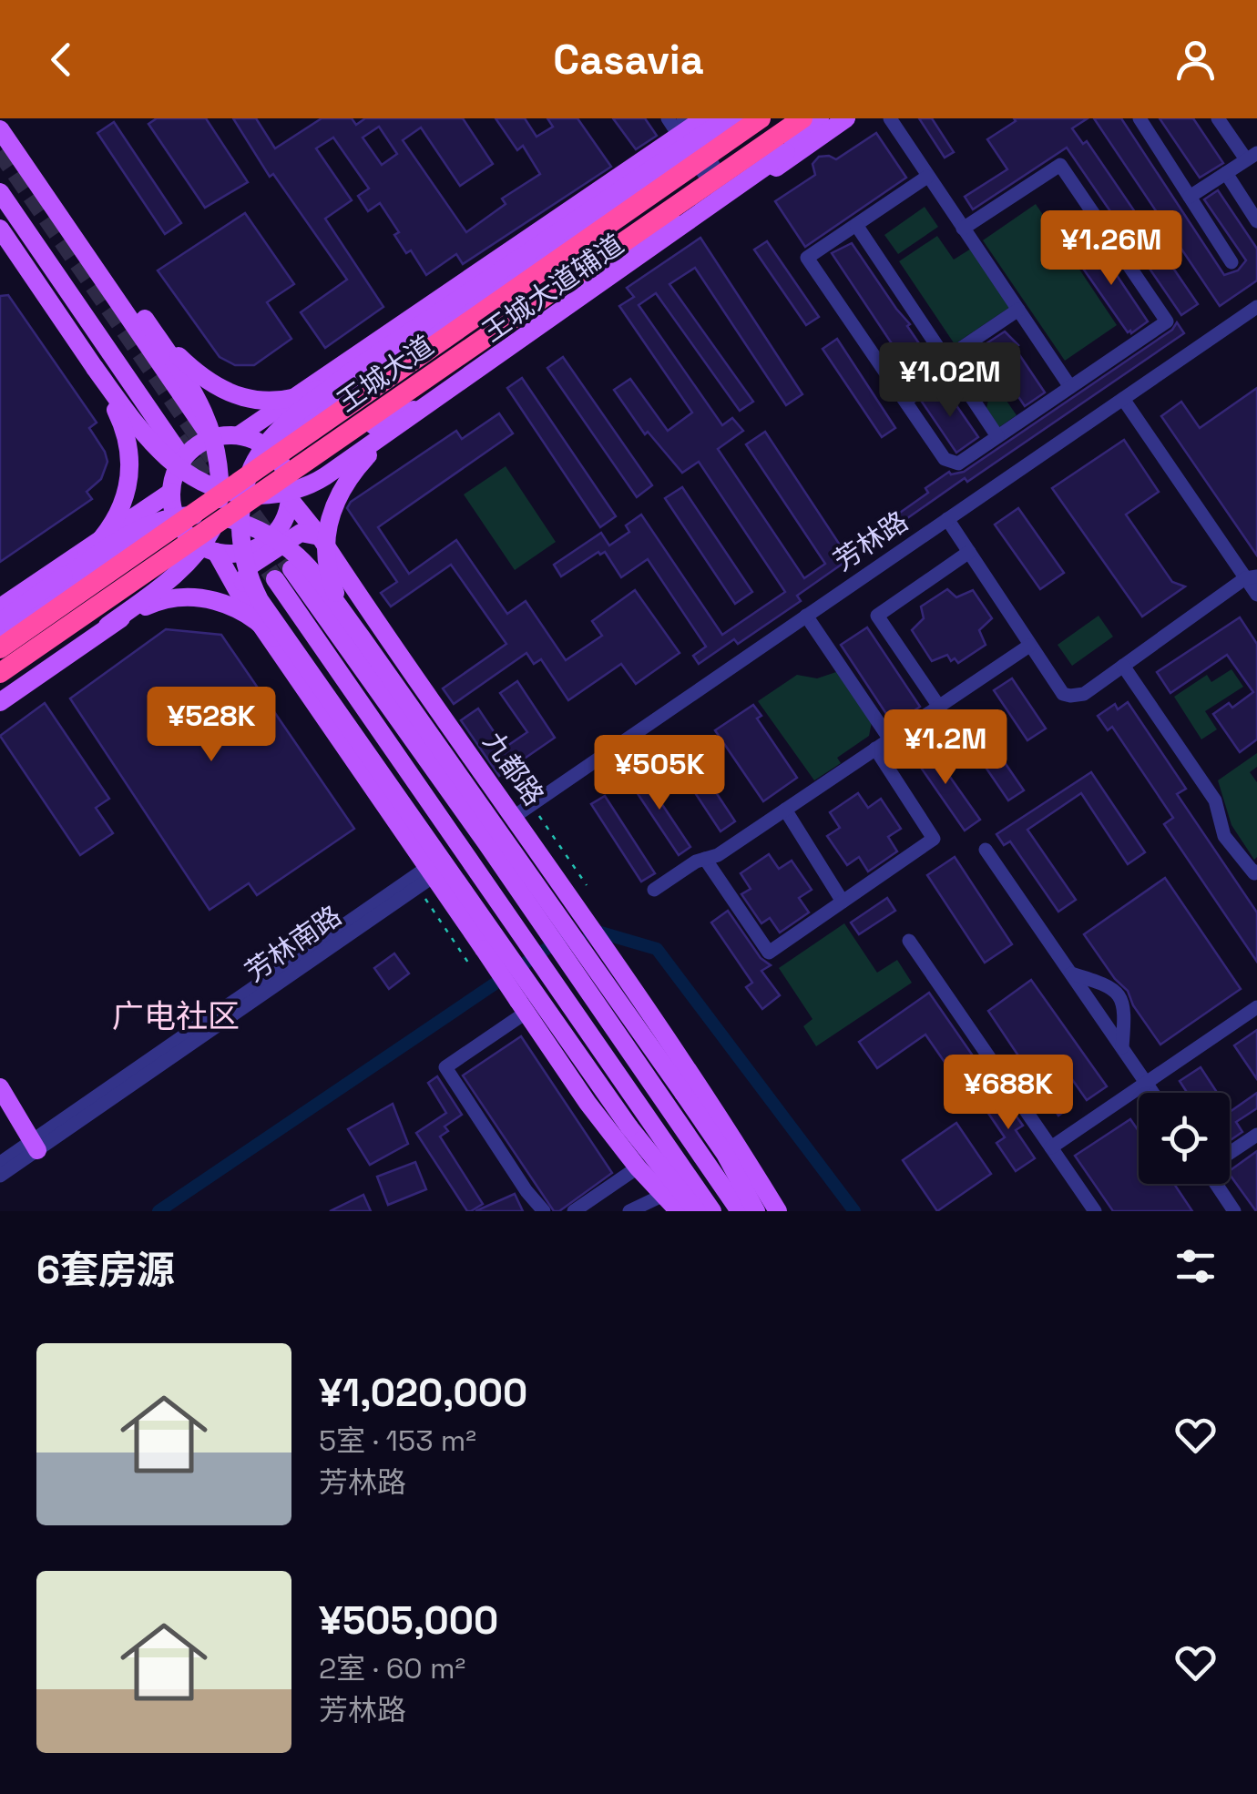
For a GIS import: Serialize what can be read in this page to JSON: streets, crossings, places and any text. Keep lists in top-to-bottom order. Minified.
{"streets":{"highway":["王城大道"],"main road":["王城大道辅道","九都路"],"street":["芳林路","芳林南路"]},"crossings":[["王城大道辅道","王城大道"],["王城大道辅道","九都路"],["王城大道","九都路"],["芳林路","九都路"]],"districts":["广电社区"],"page":{"header":"Casavia","price":["¥1.26M","¥1.02M","¥528K","¥1.2M","¥505K","¥688K"],"heading":"6套房源","list":[{"name":"¥1,020,000","note":"5室 · 153 m² · 芳林路"},{"name":"¥505,000","note":"2室 · 60 m² · 芳林路"}]}}
